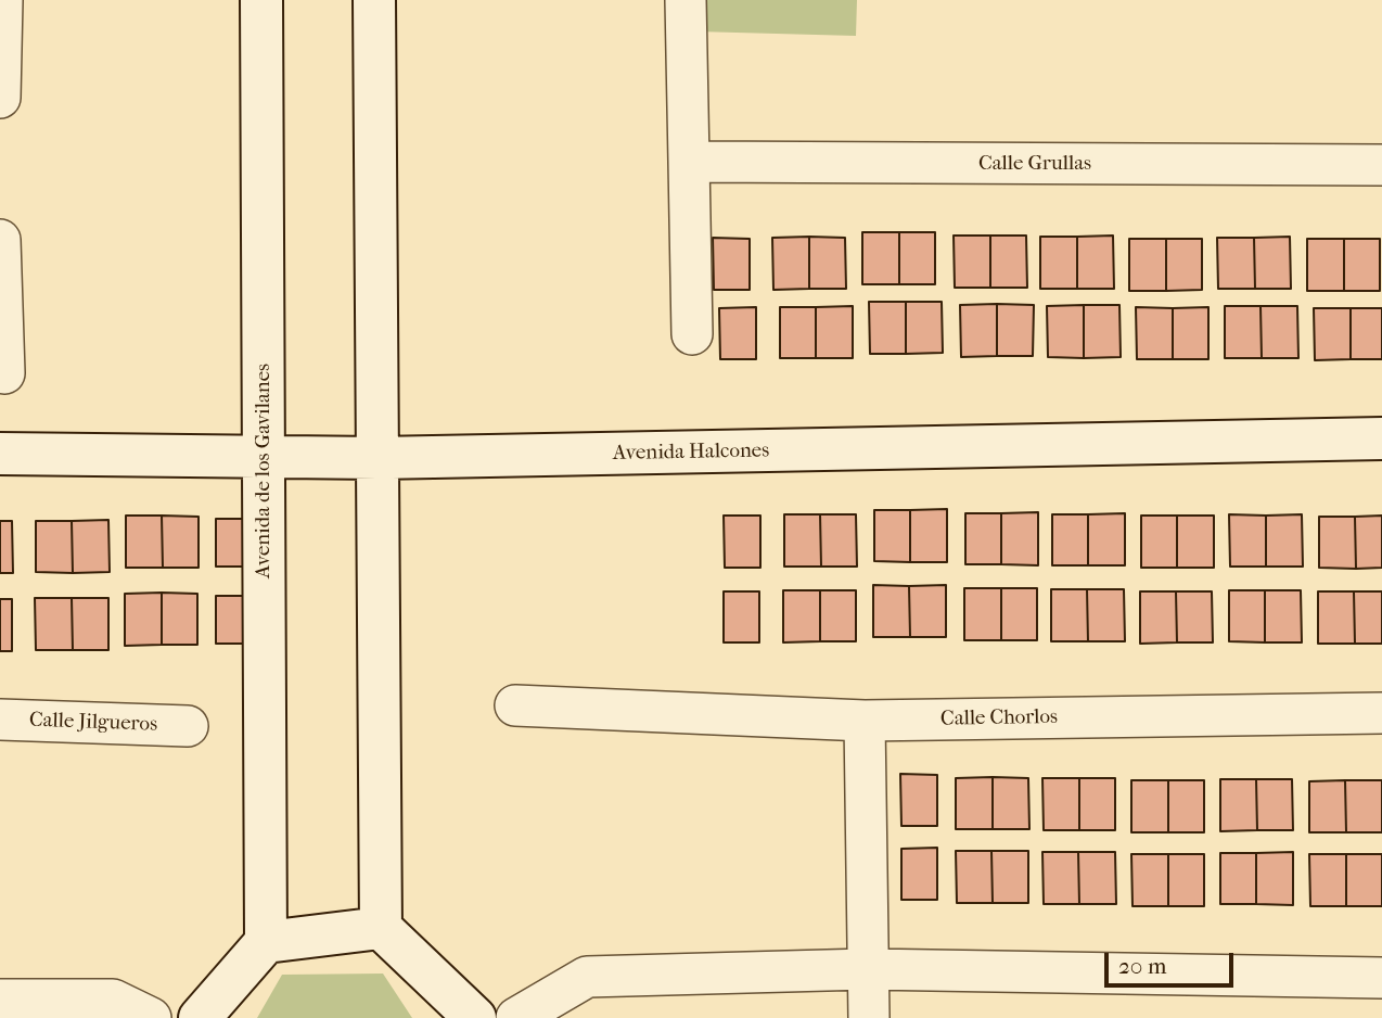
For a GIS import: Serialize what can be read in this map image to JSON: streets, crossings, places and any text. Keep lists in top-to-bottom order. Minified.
{"streets":{"street":["Calle Grullas","Avenida Halcones","Avenida de los Gavilanes","Calle Chorlos","Calle Jilgueros"]},"crossings":[["Avenida Halcones","Avenida de los Gavilanes"]],"scale_bar":"20 m"}
